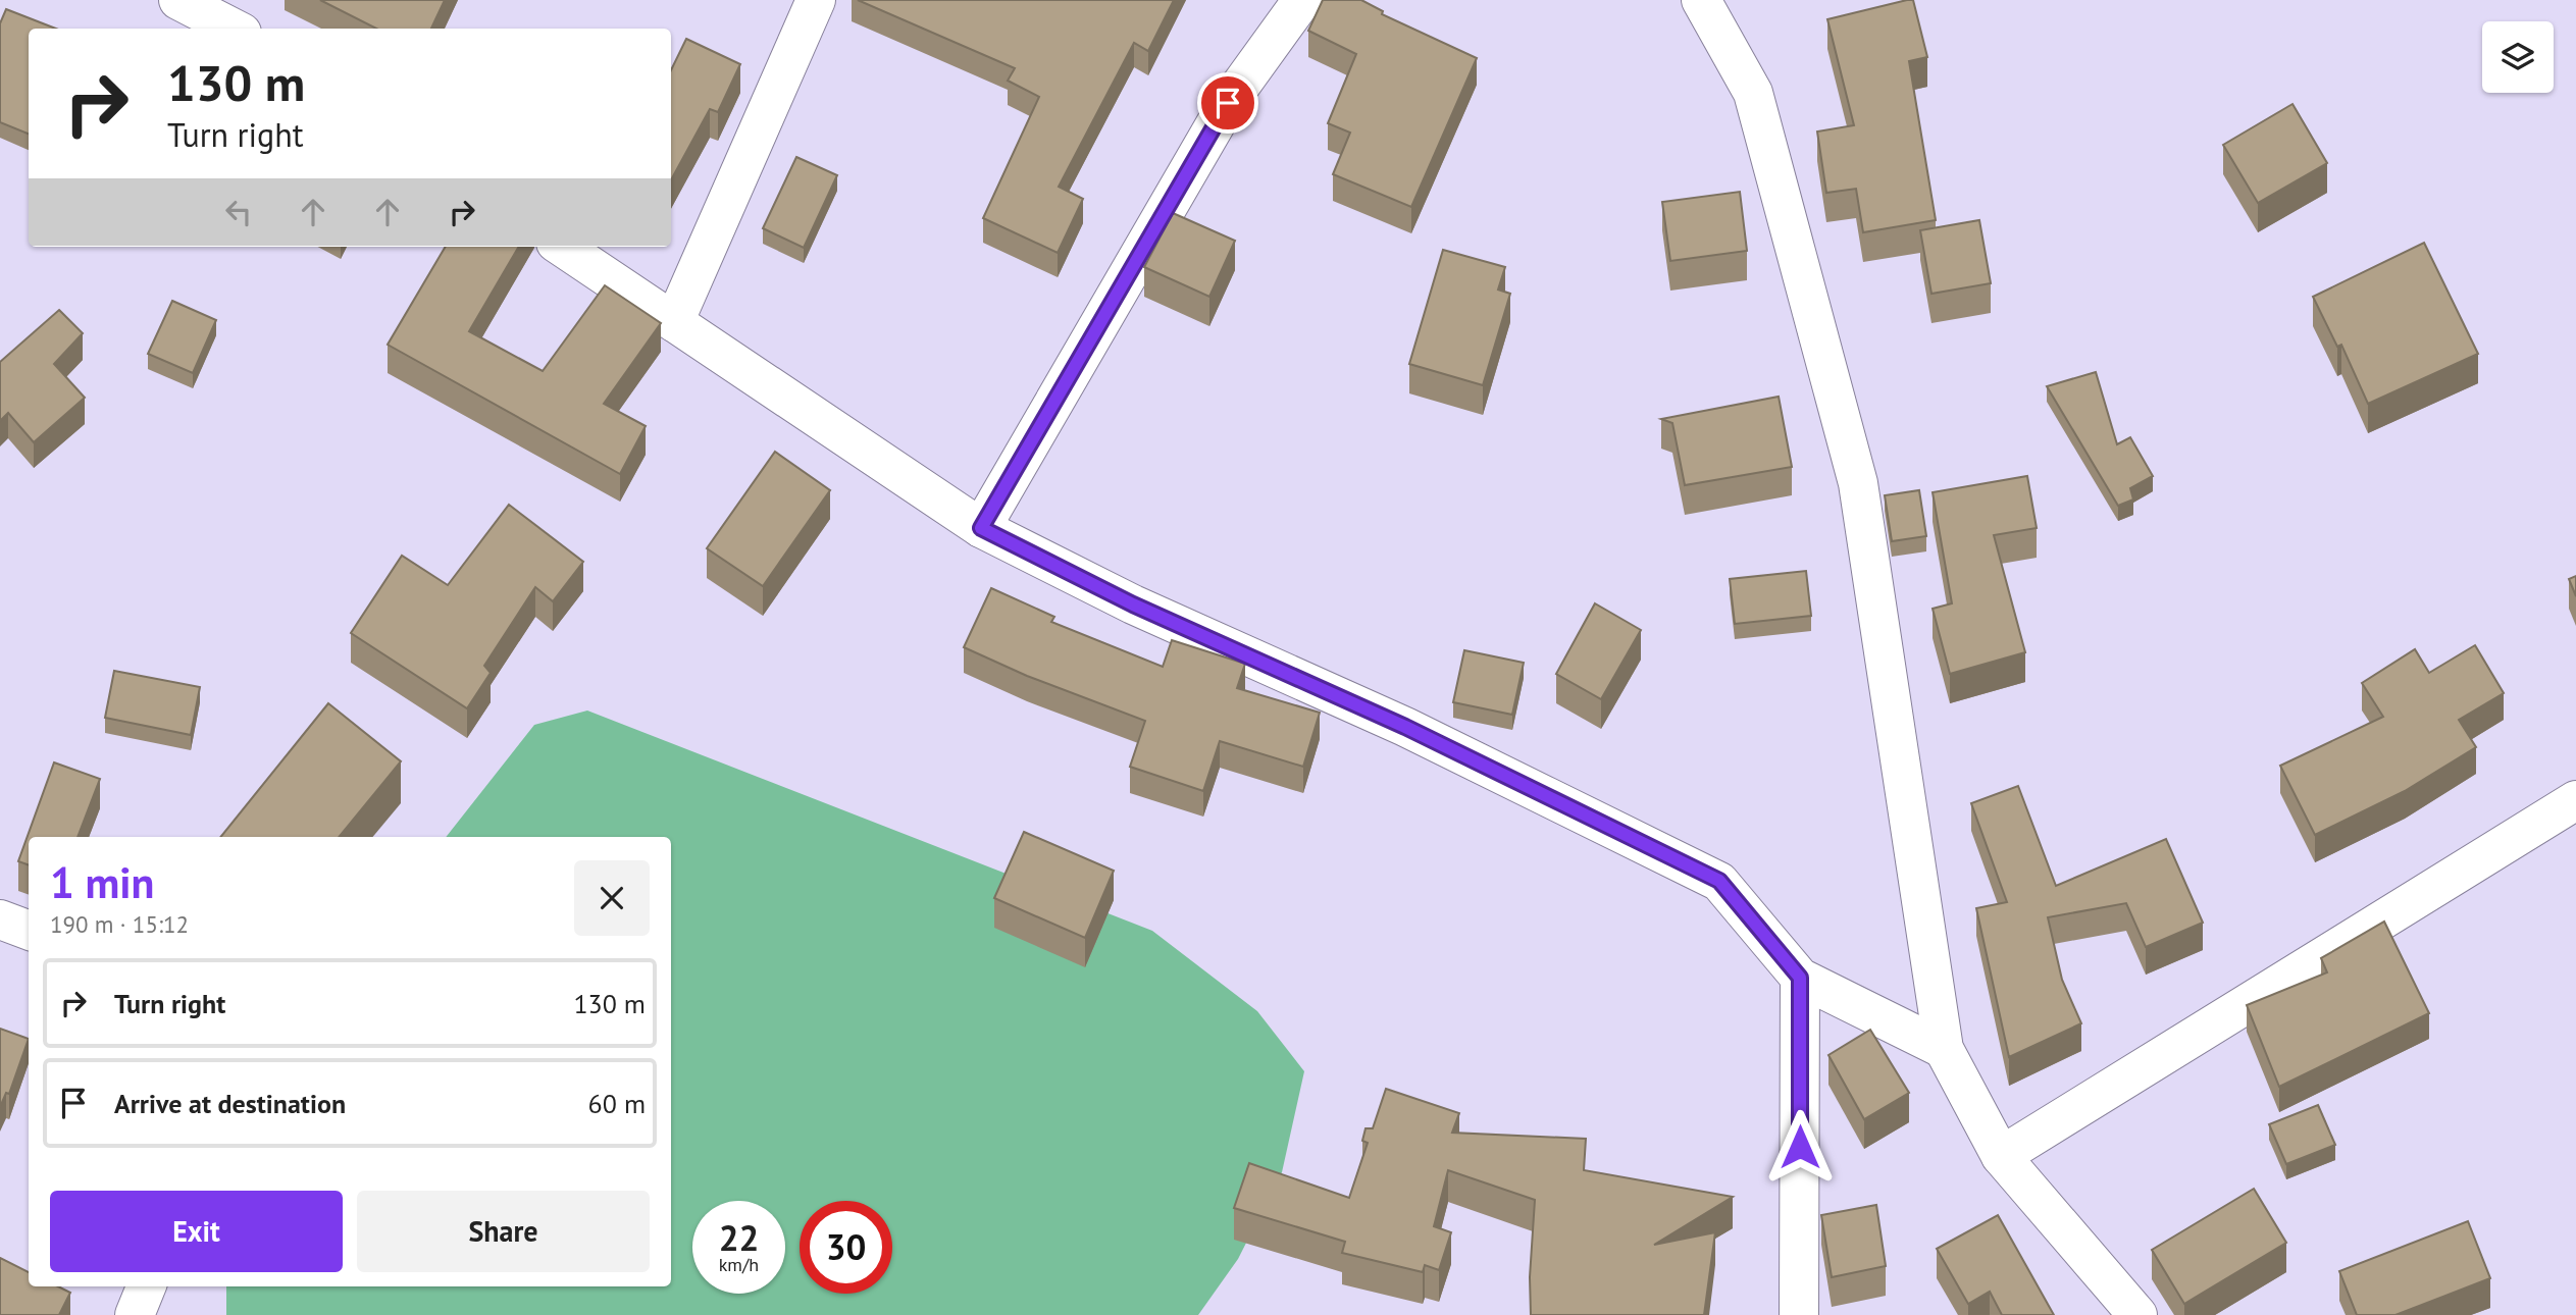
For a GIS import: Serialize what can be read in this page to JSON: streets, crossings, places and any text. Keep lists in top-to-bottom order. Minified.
{"page":{"turn":["130 m","Turn right"],"heading":["1 min","190 m · 15:12"],"list":[{"name":"Turn right","value":"130 m"},{"name":"Arrive at destination","value":"60 m"}],"buttons":["Exit","Share"],"speed":"22 km/h","limit":"30"}}
